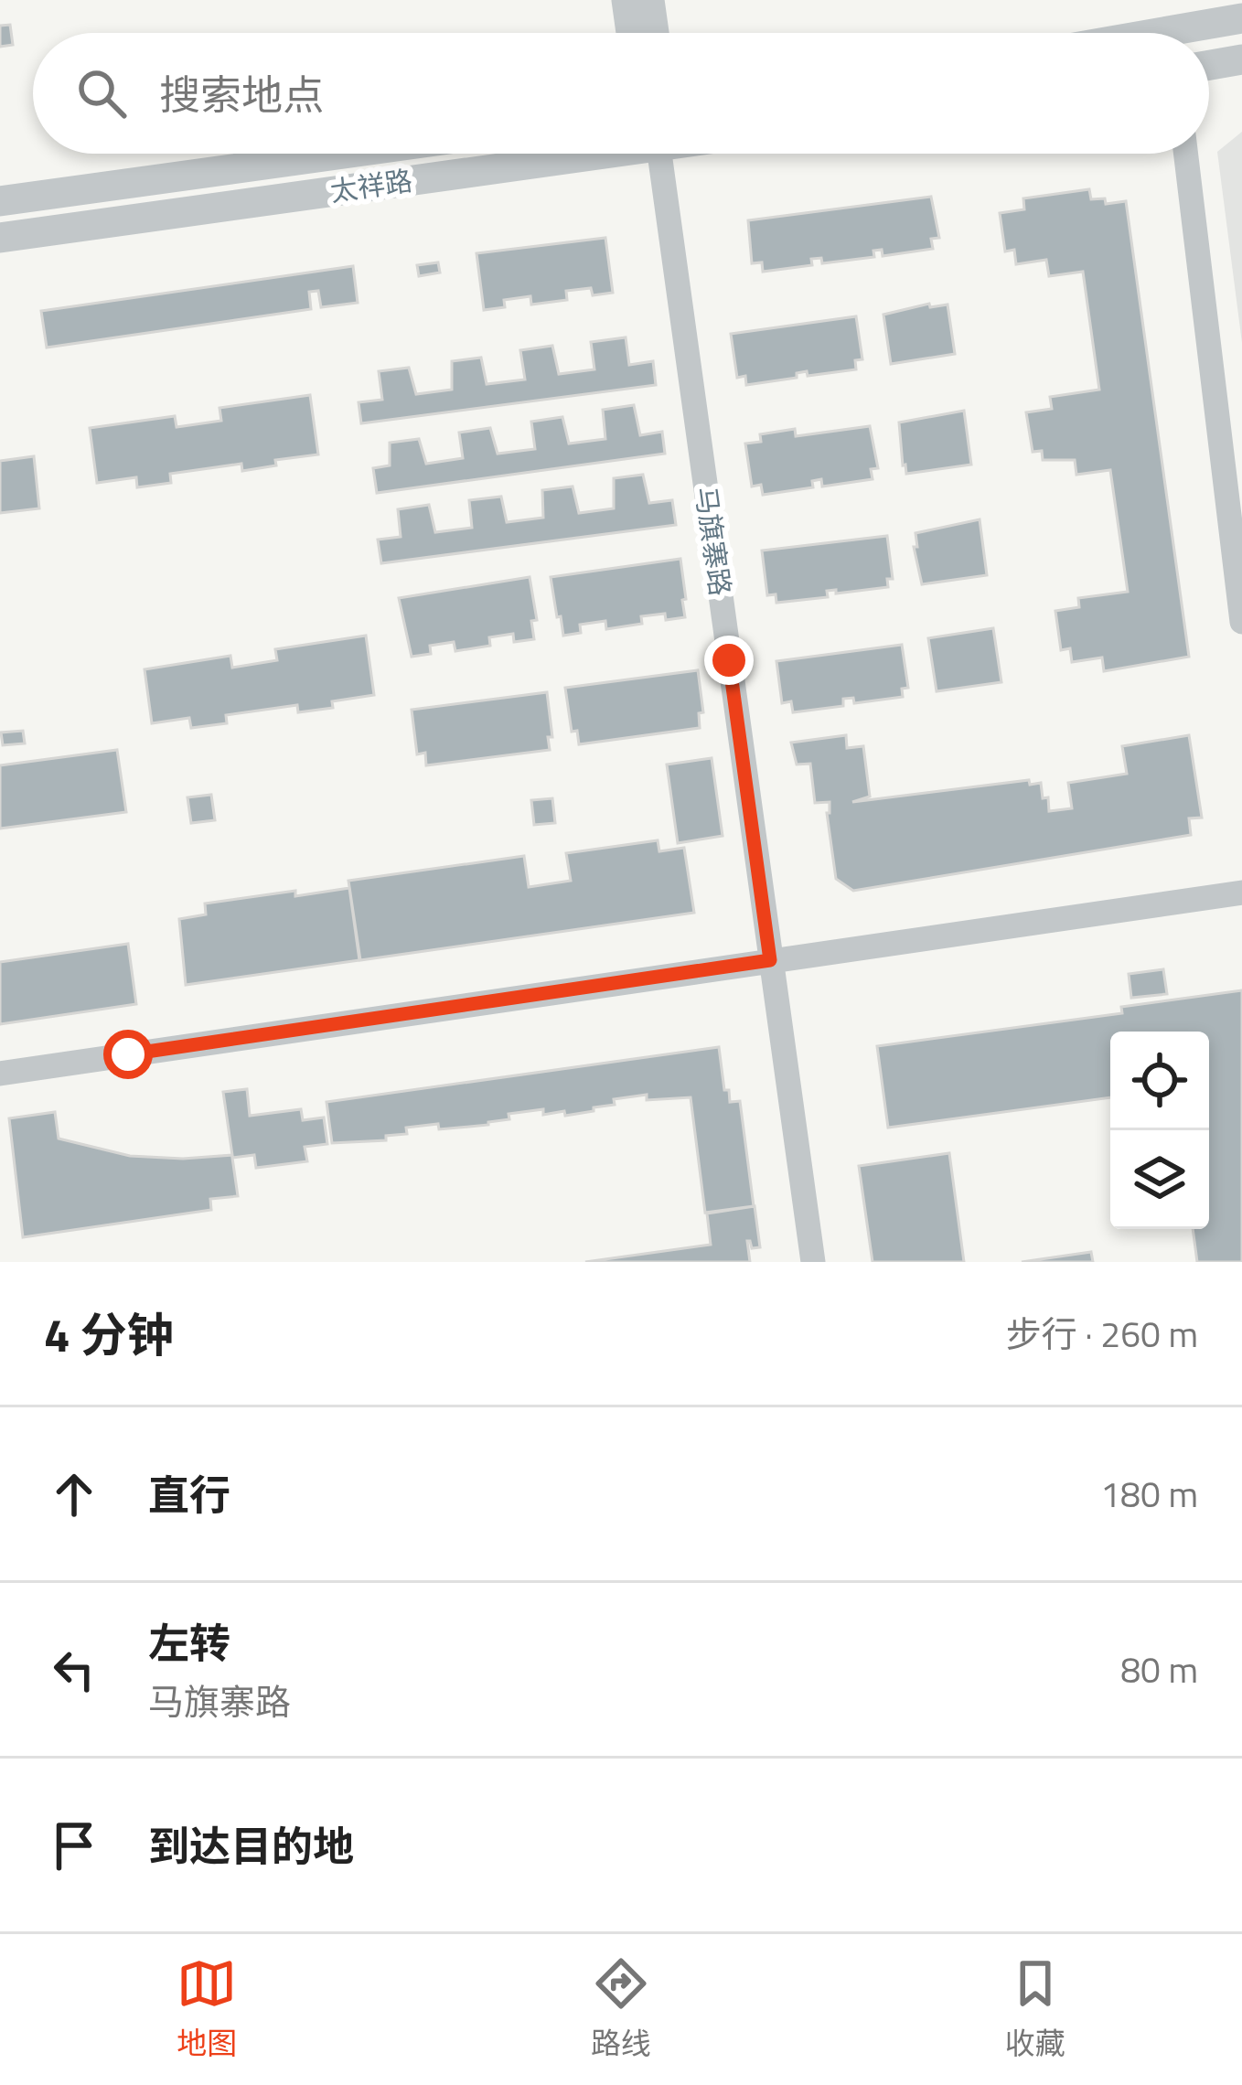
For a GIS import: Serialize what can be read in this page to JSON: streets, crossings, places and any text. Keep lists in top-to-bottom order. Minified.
{"streets":{"street":["太祥路","马旗寨路"]},"page":{"search":"搜索地点","heading":["4 分钟","步行 · 260 m"],"list":[["直行","180 m"],["左转","马旗寨路","80 m"],"到达目的地"],"nav":["地图","路线","收藏"]}}
